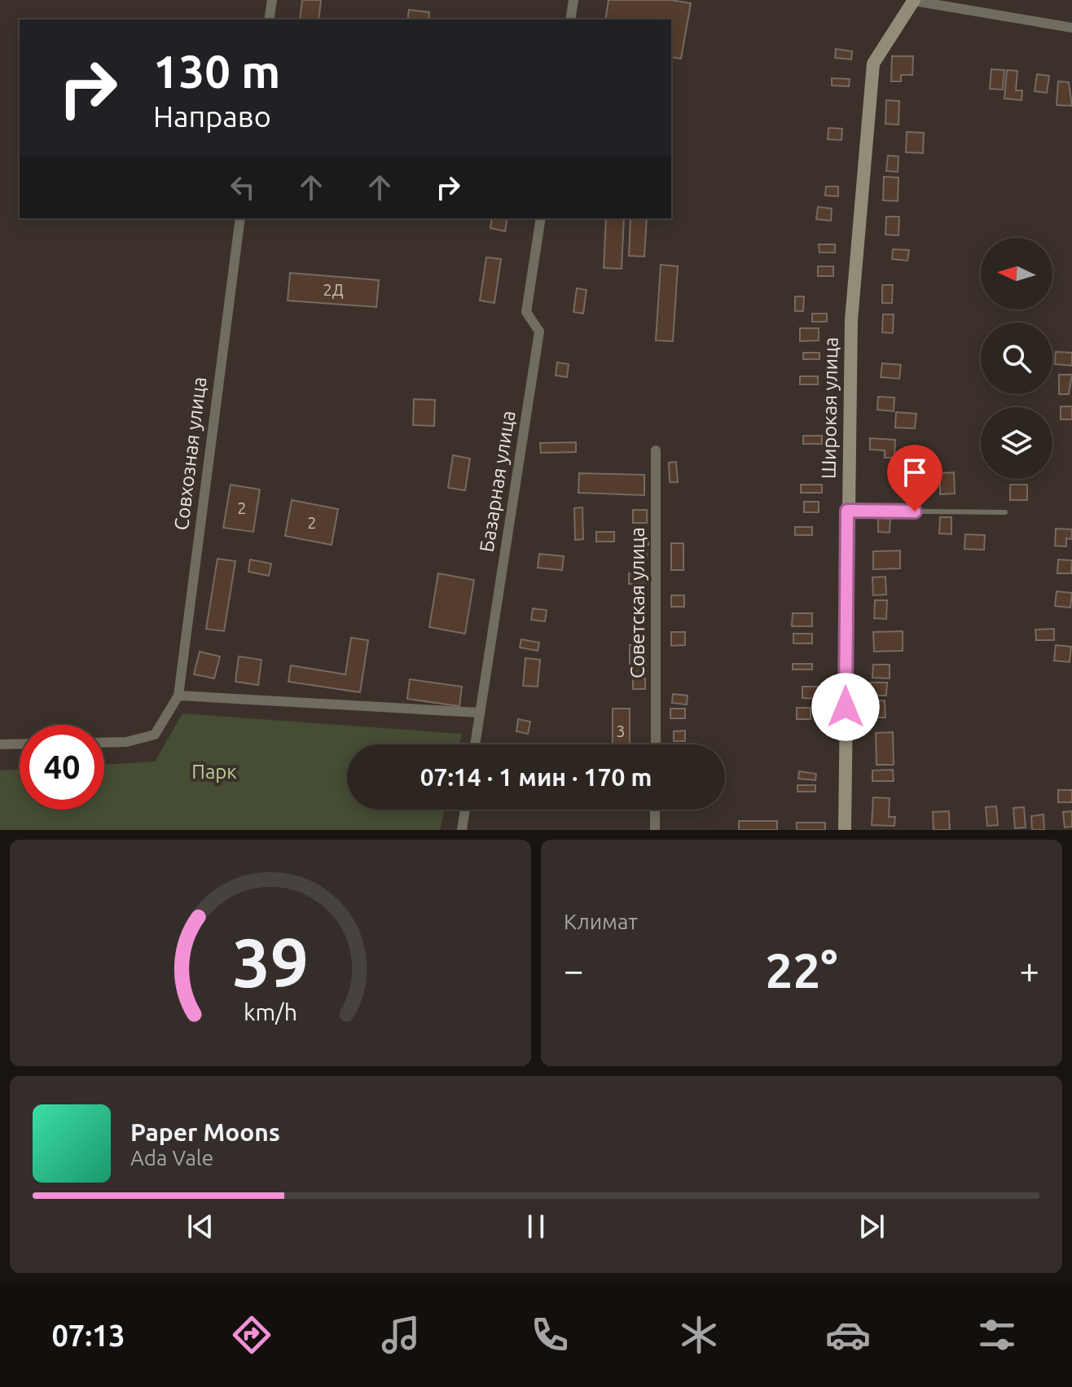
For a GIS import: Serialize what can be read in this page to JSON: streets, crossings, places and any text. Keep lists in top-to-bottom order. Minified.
{"streets":{"street":["Широкая улица","Совхозная улица","Базарная улица","Советская улица"]},"parks":["Парк"],"house_numbers":["2Д","2","2","3"],"north":"left","page":{"turn":["130 m","Направо"],"limit":"40","trip":"07:14 · 1 мин · 170 m","tile":"Климат","heat":["−","22°","+"],"song":["Paper Moons","Ada Vale"],"tabs":"07:13","gauge":["39","km/h"]}}
